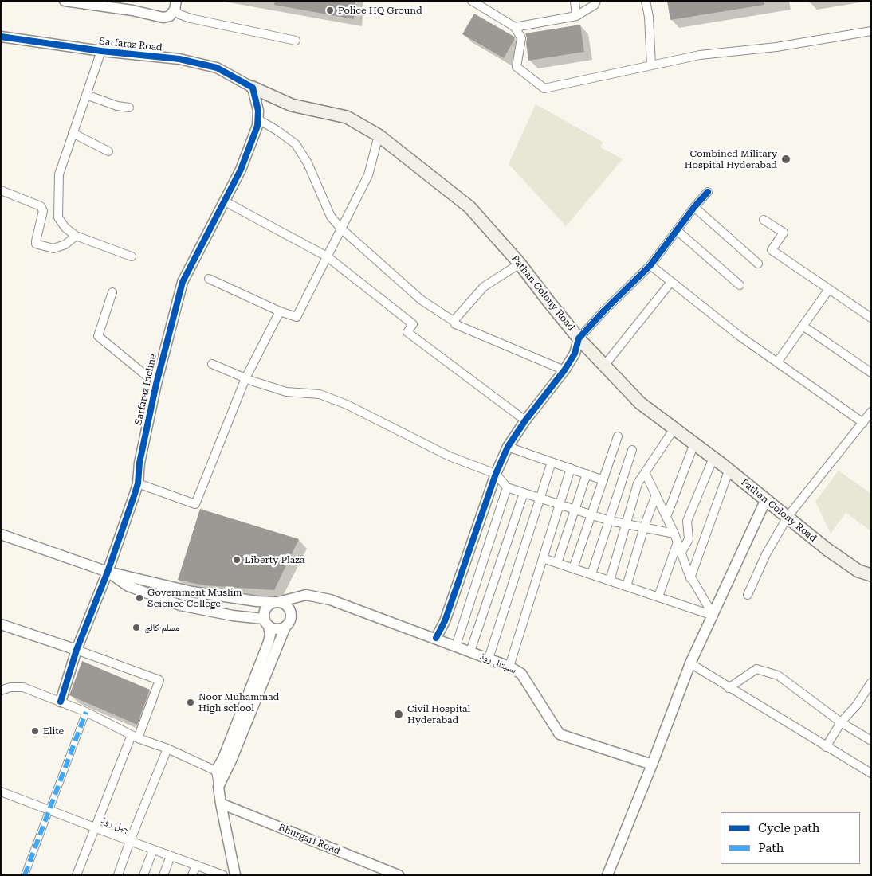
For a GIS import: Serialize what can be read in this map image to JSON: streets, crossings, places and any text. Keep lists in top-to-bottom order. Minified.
{"streets":{"main road":["Pathan Colony Road"],"street":["Sarfaraz Road","Sarfaraz Incline","ہسپتال روڈ","جیل روڈ","Bhurgari Road"]},"crossings":[["Sarfaraz Road","Pathan Colony Road"],["Sarfaraz Road","Sarfaraz Incline"],["Pathan Colony Road","Sarfaraz Incline"],["Sarfaraz Incline","ہسپتال روڈ"]],"places":["Police HQ Ground","Combined Military Hospital Hyderabad","Liberty Plaza","Government Muslim Science College","مسلم کالج","Noor Muhammad High school","Civil Hospital Hyderabad","Elite"],"legend":["Cycle path","Path"]}
